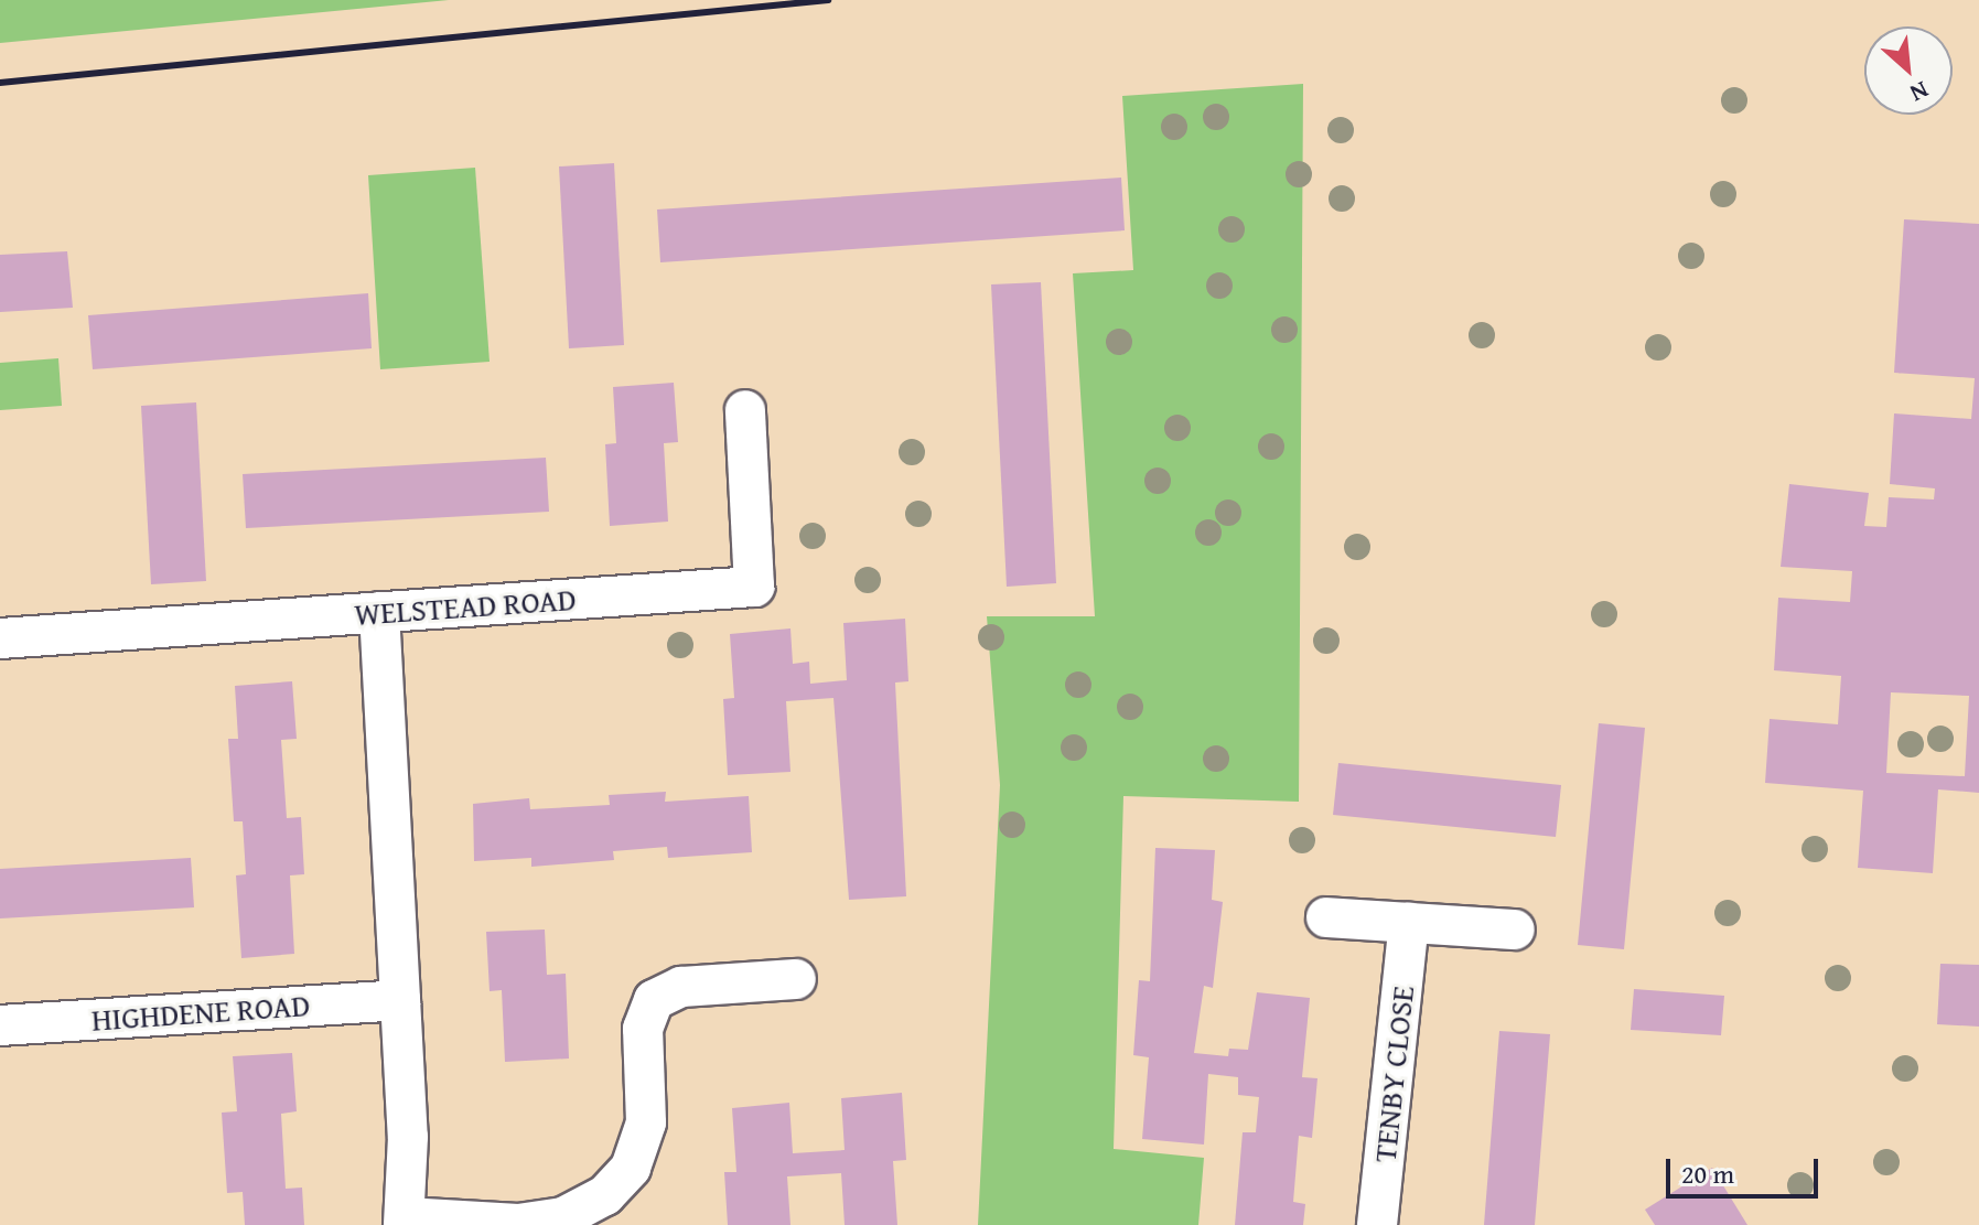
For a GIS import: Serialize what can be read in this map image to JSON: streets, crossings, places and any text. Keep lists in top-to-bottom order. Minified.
{"streets":{"street":["WELSTEAD ROAD","HIGHDENE ROAD","TENBY CLOSE"]},"scale_bar":"20 m","north":"bottom right"}
